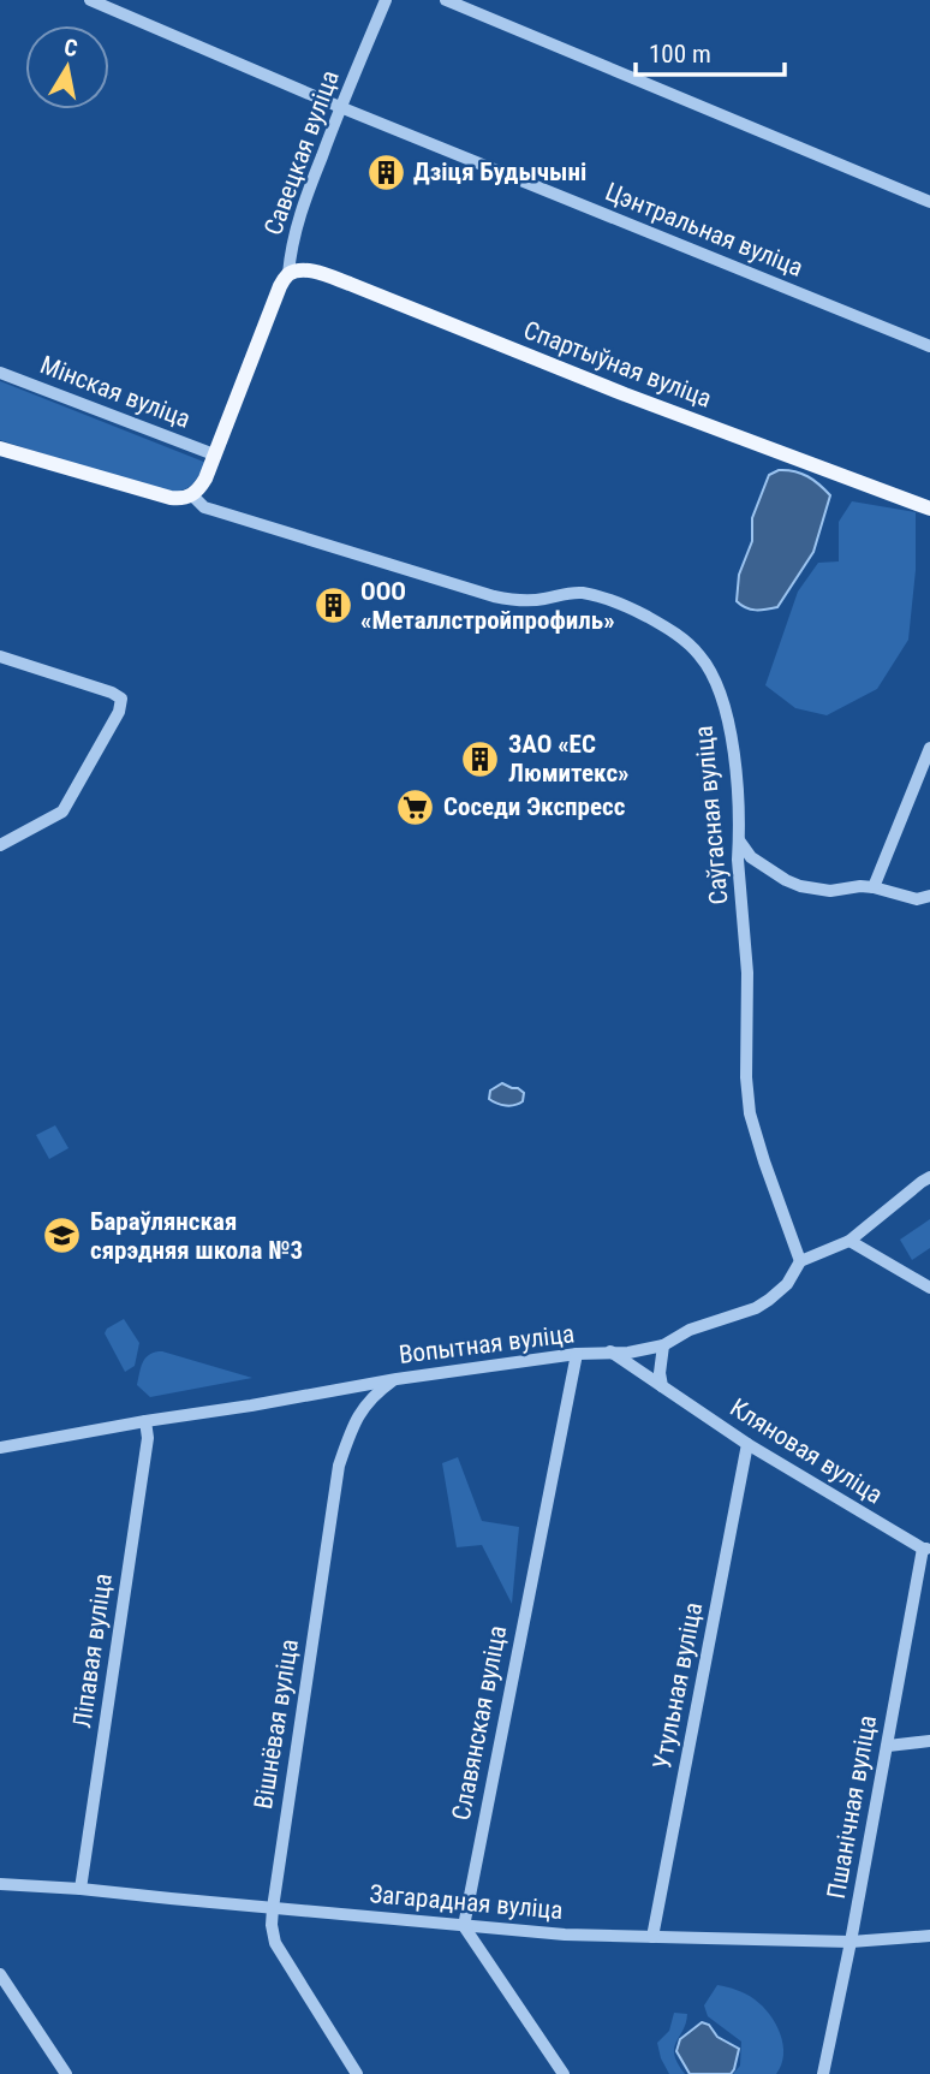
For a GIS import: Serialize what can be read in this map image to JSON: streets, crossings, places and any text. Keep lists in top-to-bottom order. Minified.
{"streets":{"main road":["Савецкая вуліца","Спартыўная вуліца"],"street":["Цэнтральная вуліца","Мінская вуліца","Саўгасная вуліца","Вопытная вуліца","Кляновая вуліца","Ліпавая вуліца","Утульная вуліца","Славянская вуліца","Вішнёвая вуліца","Пшанічная вуліца","Загарадная вуліца"]},"crossings":[["Савецкая вуліца","Цэнтральная вуліца"],["Савецкая вуліца","Спартыўная вуліца"],["Савецкая вуліца","Мінская вуліца"],["Савецкая вуліца","Саўгасная вуліца"],["Саўгасная вуліца","Вопытная вуліца"],["Вопытная вуліца","Кляновая вуліца"],["Вопытная вуліца","Ліпавая вуліца"],["Вопытная вуліца","Славянская вуліца"],["Вопытная вуліца","Вішнёвая вуліца"],["Кляновая вуліца","Утульная вуліца"],["Кляновая вуліца","Пшанічная вуліца"],["Ліпавая вуліца","Загарадная вуліца"],["Утульная вуліца","Загарадная вуліца"],["Славянская вуліца","Загарадная вуліца"],["Вішнёвая вуліца","Загарадная вуліца"],["Пшанічная вуліца","Загарадная вуліца"]],"places":{"building":["Дзіця Будычыні","ООО «Металлстройпрофиль»","ЗАО «ЕС Люмитекс»"],"supermarket":["Соседи Экспресс"],"school or university":["Бараўлянская сярэдняя школа №3"]},"scale_bar":"100 m","north":"top"}
